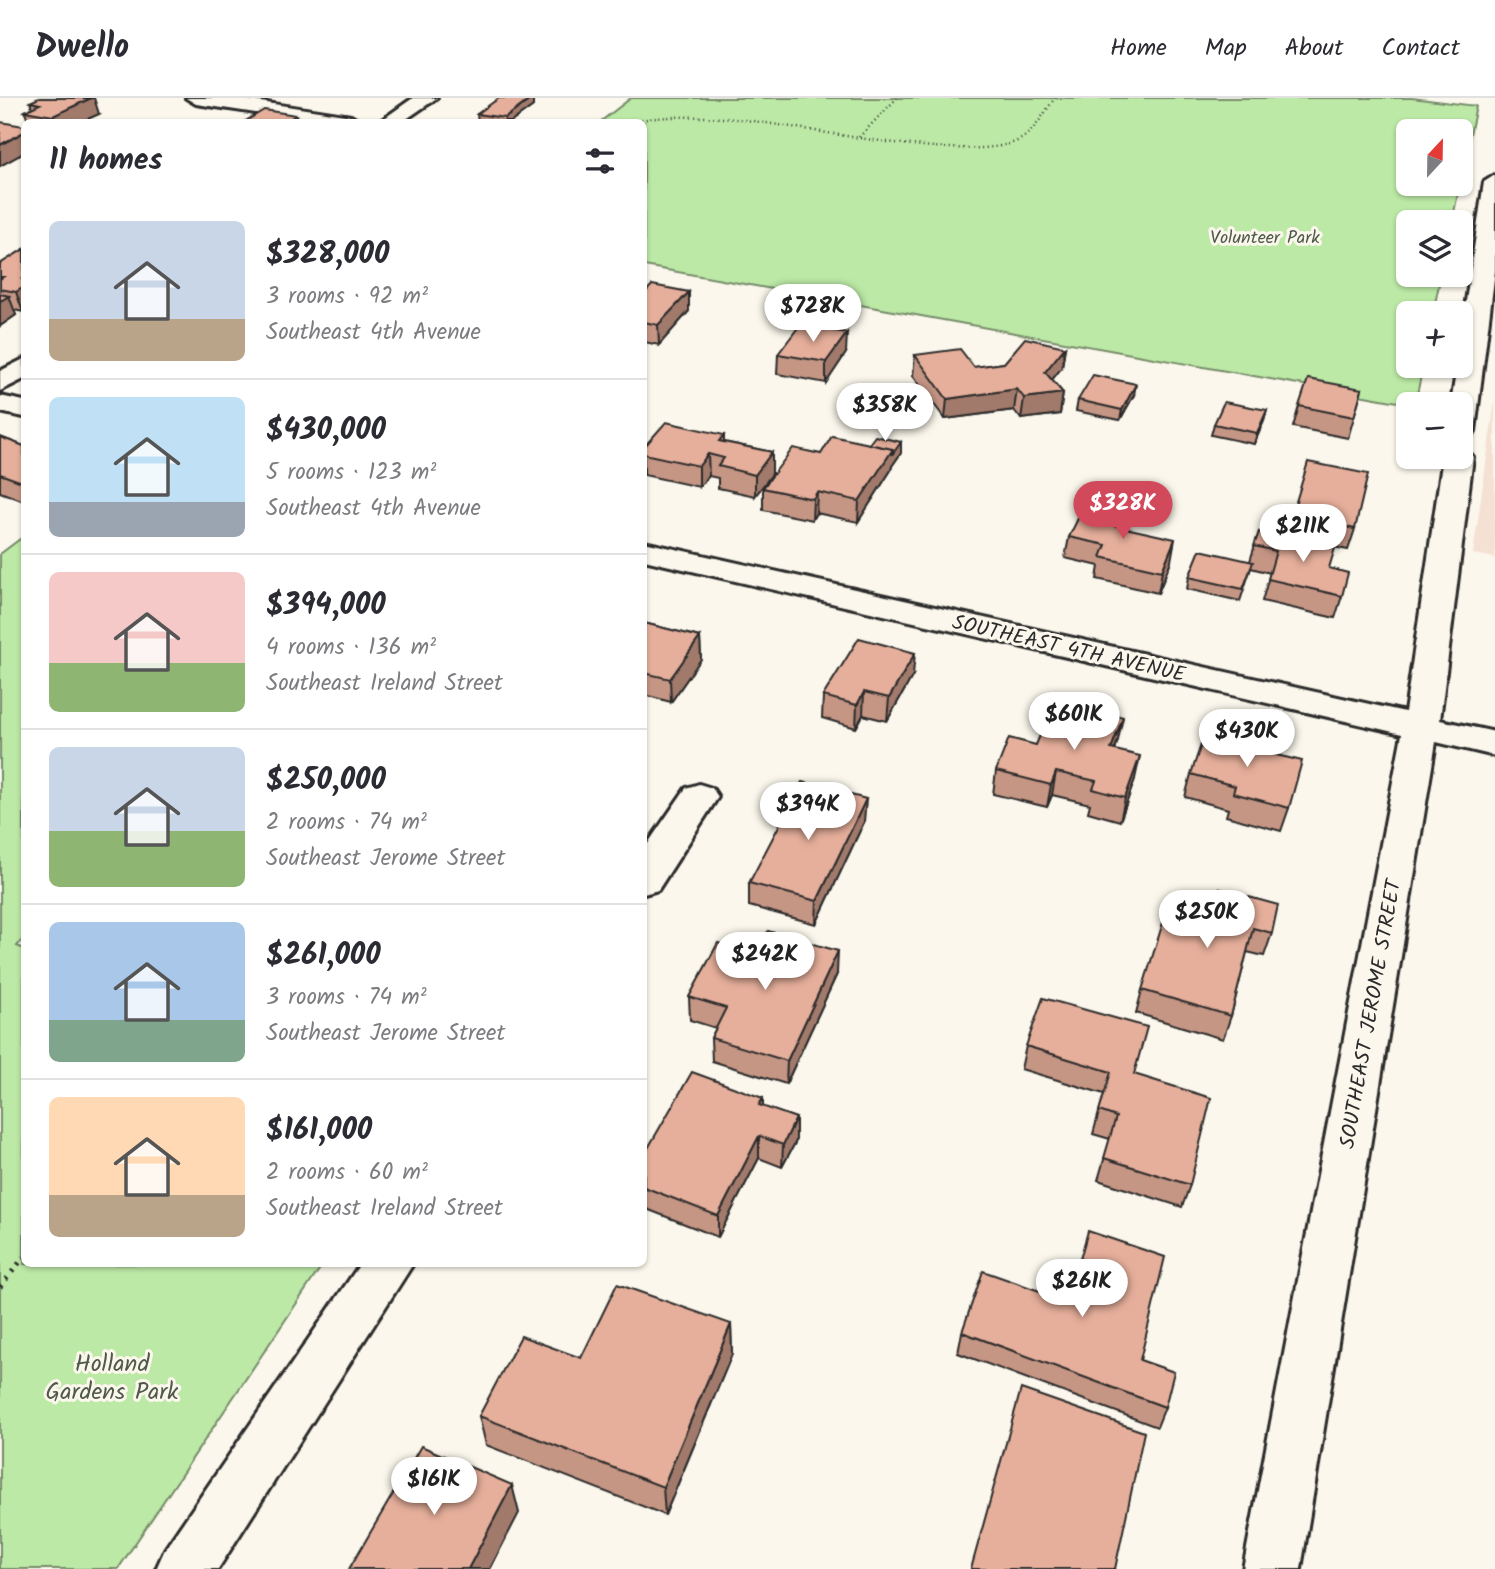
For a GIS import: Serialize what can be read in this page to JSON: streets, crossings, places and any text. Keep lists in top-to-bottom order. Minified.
{"streets":{"street":["SOUTHEAST 4TH AVENUE","SOUTHEAST JEROME STREET"]},"crossings":[["SOUTHEAST 4TH AVENUE","SOUTHEAST JEROME STREET"]],"parks":["Volunteer Park","Holland Gardens Park"],"north":"top","page":{"header":"Dwello","nav":["Home","Map","About","Contact"],"map_buttons":["+","−"],"heading":"11 homes","list":[{"name":"$328,000","note":"3 rooms · 92 m² · Southeast 4th Avenue"},{"name":"$430,000","note":"5 rooms · 123 m² · Southeast 4th Avenue"},{"name":"$394,000","note":"4 rooms · 136 m² · Southeast Ireland Street"},{"name":"$250,000","note":"2 rooms · 74 m² · Southeast Jerome Street"},{"name":"$261,000","note":"3 rooms · 74 m² · Southeast Jerome Street"},{"name":"$161,000","note":"2 rooms · 60 m² · Southeast Ireland Street"}],"price":["$728K","$358K","$328K","$211K","$601K","$430K","$394K","$250K","$242K","$261K","$161K"]}}
